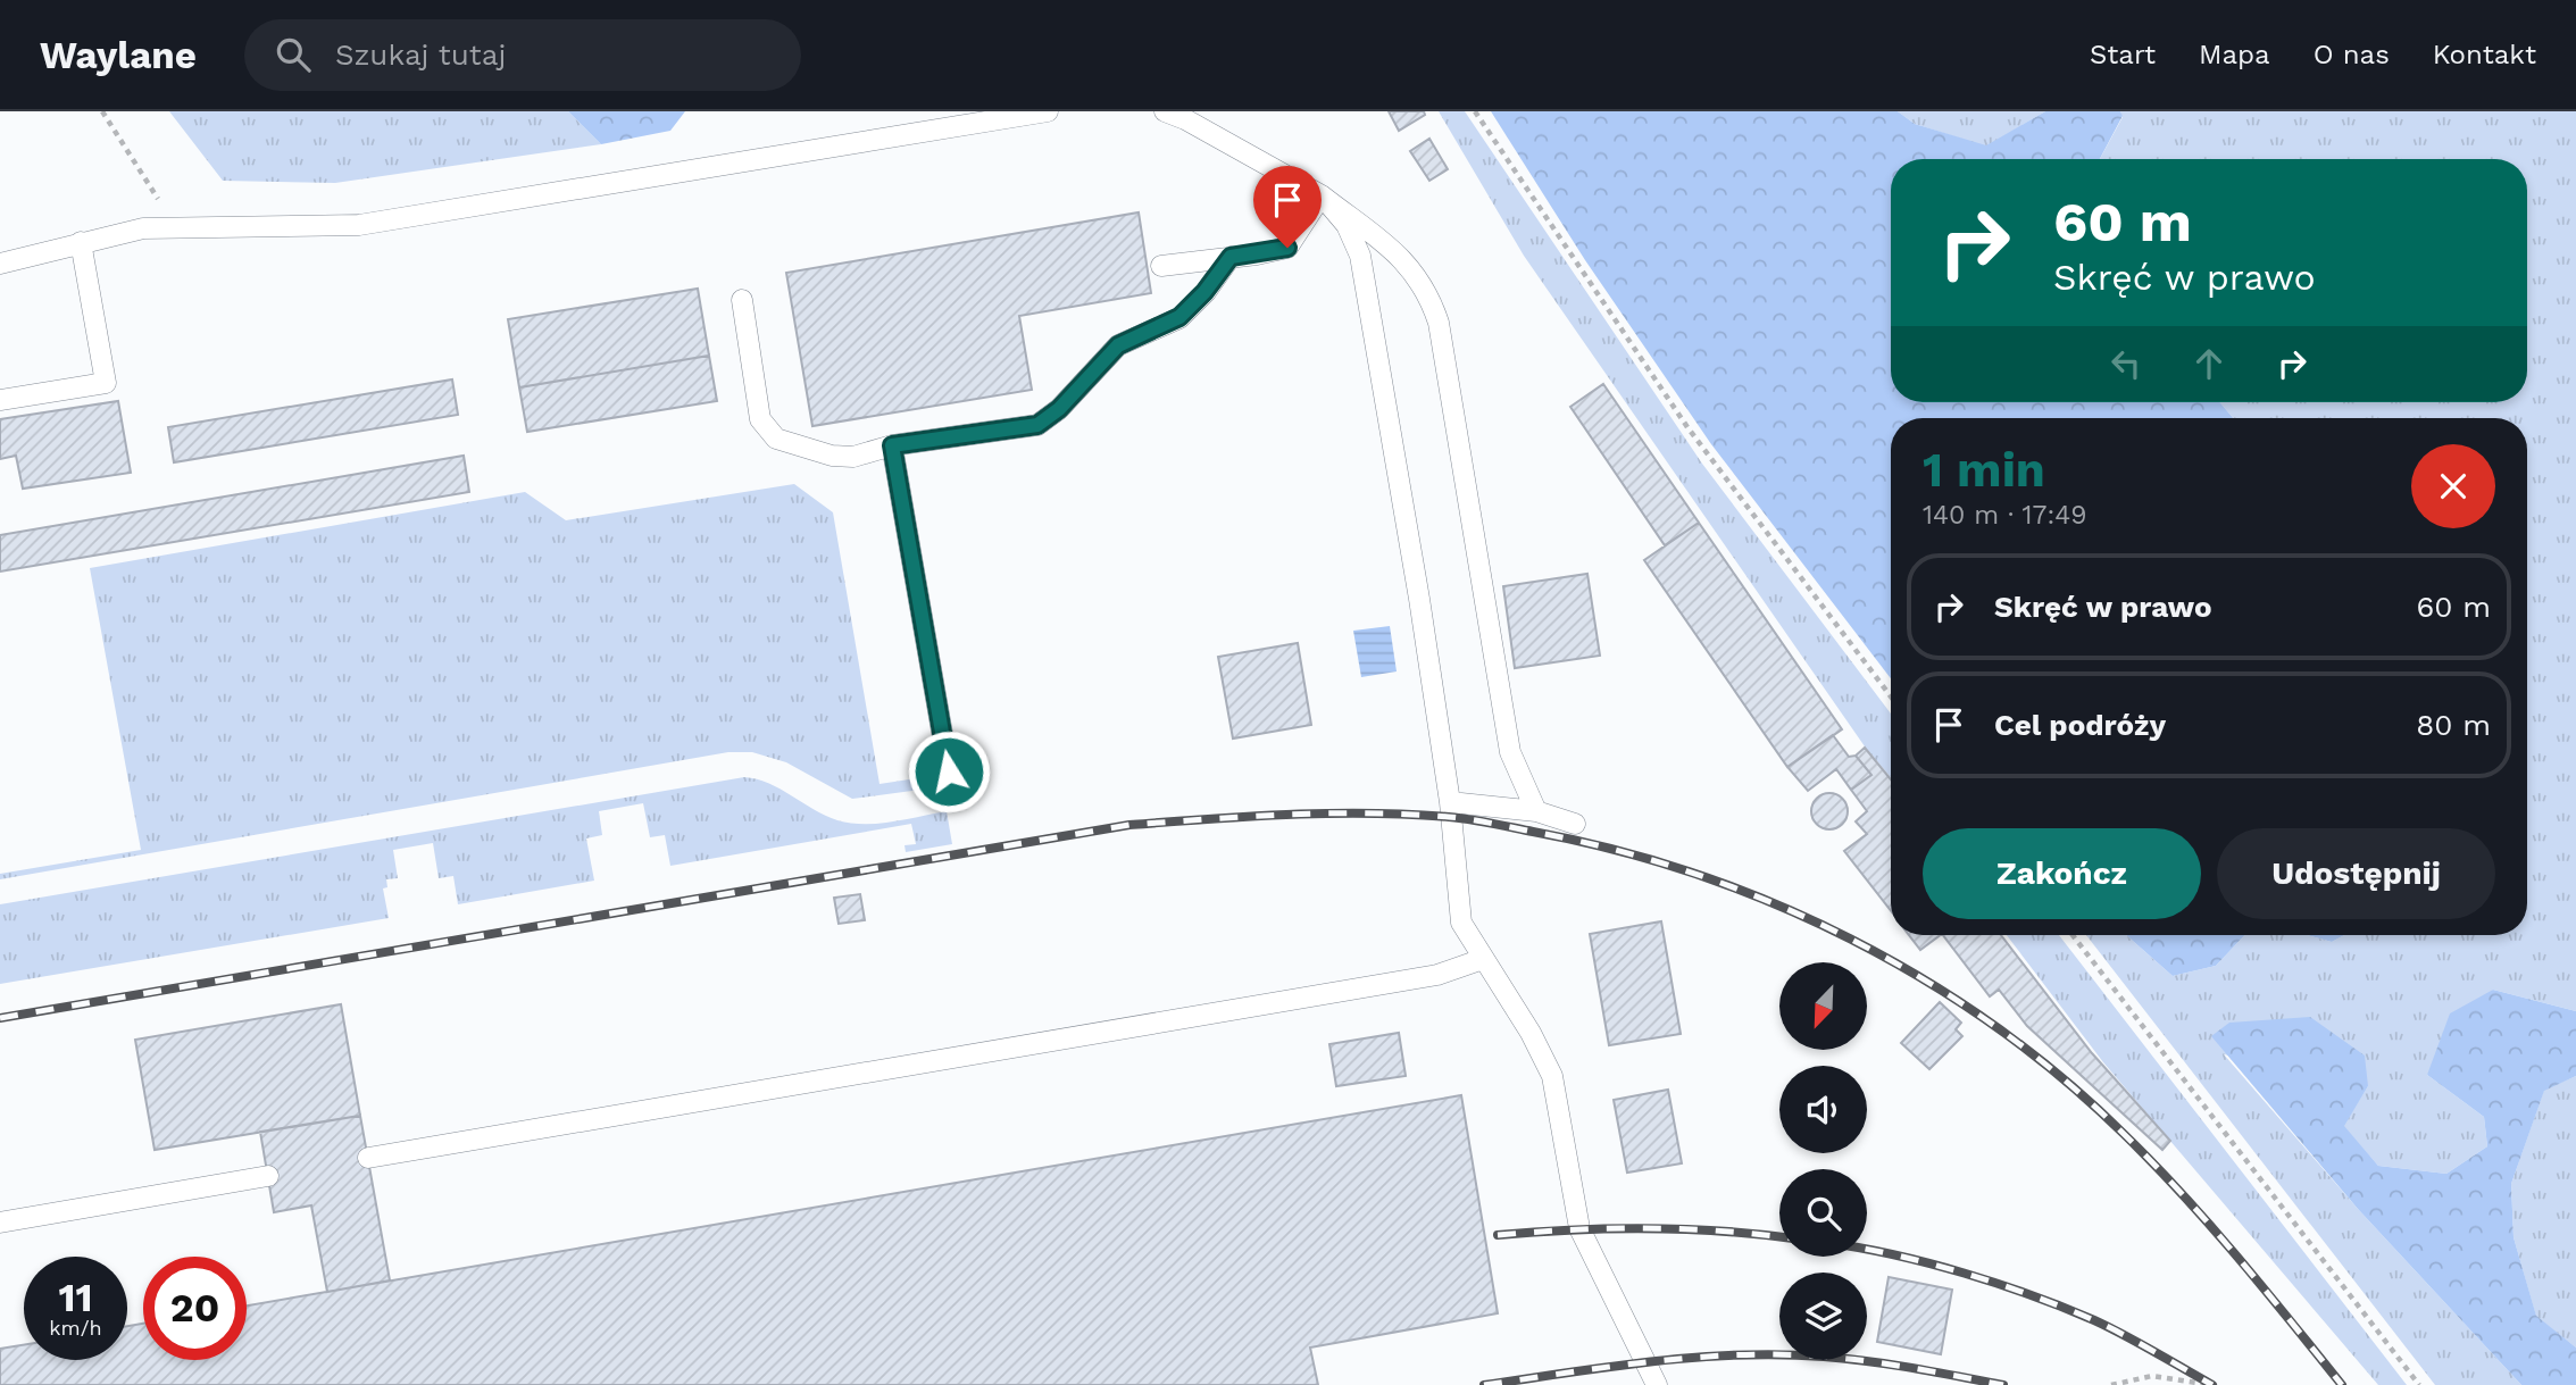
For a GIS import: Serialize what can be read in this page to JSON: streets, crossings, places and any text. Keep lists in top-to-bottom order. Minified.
{"north":"bottom left","page":{"header":"Waylane","search":"Szukaj tutaj","nav":["Start","Mapa","O nas","Kontakt"],"turn":["60 m","Skręć w prawo"],"heading":["1 min","140 m · 17:49"],"list":[{"name":"Skręć w prawo","value":"60 m"},{"name":"Cel podróży","value":"80 m"}],"buttons":["Zakończ","Udostępnij"],"speed":"11 km/h","limit":"20"}}
